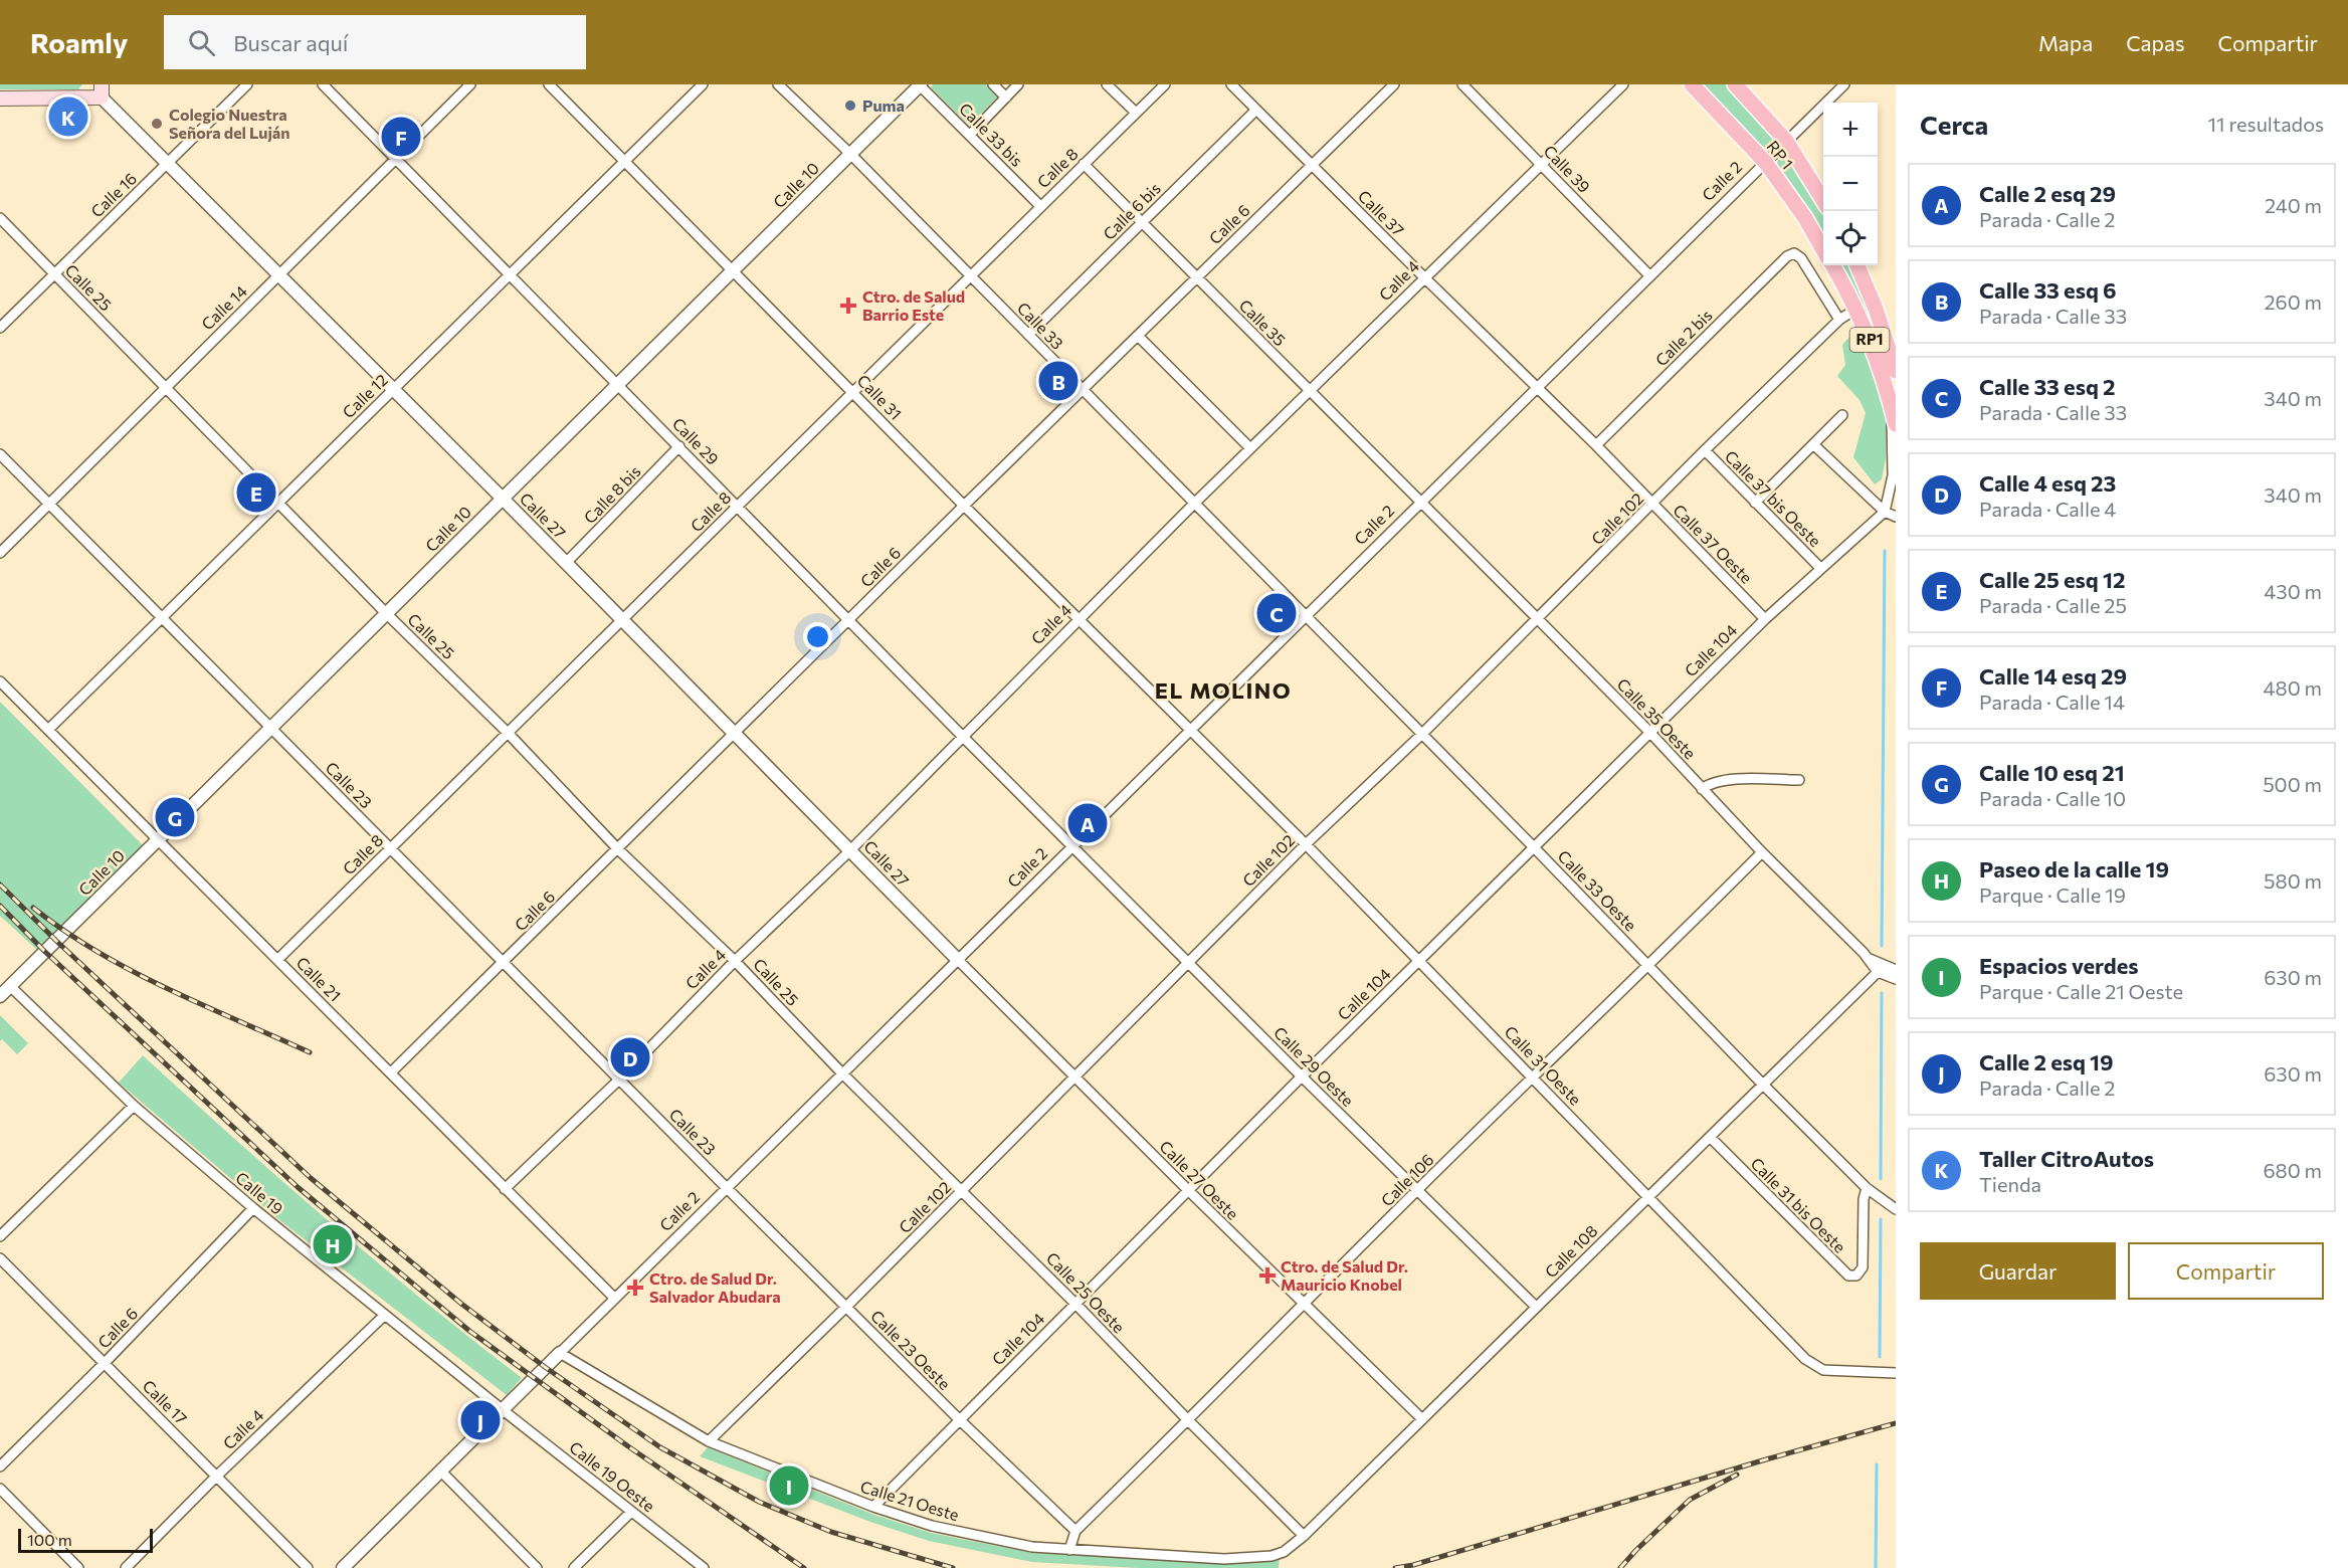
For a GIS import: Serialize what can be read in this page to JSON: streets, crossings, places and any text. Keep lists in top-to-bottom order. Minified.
{"streets":{"main road":["RP 1","RP1"],"street":["Calle 33 bis","Calle 8","Calle 39","Calle 2","Calle 10","Calle 16","Calle 6 bis","Calle 37","Calle 6","Calle 4","Calle 25","Calle 14","Calle 35","Calle 33","Calle 2 bis","Calle 12","Calle 31","Calle 29","Calle 8 bis","Calle 37 bis Oeste","Calle 27","Calle 102","Calle 37 Oeste","Calle 104","Calle 35 Oeste","Calle 23","Calle 33 Oeste","Calle 21","Calle 31 Oeste","Calle 29 Oeste","Calle 27 Oeste","Calle 106","Calle 19","Calle 31 bis Oeste","Calle 108","Calle 25 Oeste","Calle 23 Oeste","Calle 17","Calle 19 Oeste","Calle 21 Oeste"]},"crossings":[["Calle 33 bis","Calle 8"],["Calle 33 bis","Calle 10"],["RP 1","Calle 2"],["Calle 8","Calle 25"],["Calle 8","Calle 35"],["Calle 8","Calle 33"],["Calle 8","Calle 31"],["Calle 8","Calle 29"],["Calle 8","Calle 27"],["Calle 8","Calle 23"],["Calle 8","Calle 21"],["Calle 39","Calle 2"],["Calle 39","Calle 4"],["Calle 2","Calle 37"],["Calle 2","Calle 25"],["Calle 2","Calle 35"],["Calle 2","Calle 33"],["Calle 2","Calle 31"],["Calle 2","Calle 29"],["Calle 2","Calle 27"],["Calle 2","Calle 37 Oeste"],["Calle 2","Calle 35 Oeste"],["Calle 2","Calle 23"],["Calle 2","Calle 33 Oeste"],["Calle 2","Calle 21"],["Calle 2","Calle 31 Oeste"],["Calle 2","Calle 29 Oeste"],["Calle 2","Calle 27 Oeste"],["Calle 2","Calle 19"],["Calle 2","Calle 25 Oeste"],["Calle 2","Calle 23 Oeste"],["Calle 2","Calle 19 Oeste"],["Calle 2","Calle 21 Oeste"],["Calle 10","Calle 25"],["Calle 10","Calle 33"],["Calle 10","Calle 31"],["Calle 10","Calle 29"],["Calle 10","Calle 27"],["Calle 10","Calle 23"],["Calle 10","Calle 21"],["Calle 10","Calle 19"],["Calle 16","Calle 25"],["Calle 16","Calle 27"],["Calle 6 bis","Calle 37"],["Calle 6 bis","Calle 35"],["Calle 6 bis","Calle 33"],["Calle 37","Calle 6"],["Calle 37","Calle 4"],["Calle 37","Calle 37 Oeste"],["Calle 6","Calle 25"],["Calle 6","Calle 35"],["Calle 6","Calle 33"],["Calle 6","Calle 31"],["Calle 6","Calle 29"],["Calle 6","Calle 27"],["Calle 6","Calle 23"],["Calle 6","Calle 21"],["Calle 6","Calle 19"],["Calle 6","Calle 17"],["Calle 4","Calle 25"],["Calle 4","Calle 35"],["Calle 4","Calle 33"],["Calle 4","Calle 31"],["Calle 4","Calle 29"],["Calle 4","Calle 27"],["Calle 4","Calle 23"],["Calle 4","Calle 21"],["Calle 4","Calle 19"],["Calle 4","Calle 17"],["Calle 25","Calle 14"],["Calle 25","Calle 12"],["Calle 25","Calle 25 Oeste"],["Calle 14","Calle 29"],["Calle 14","Calle 27"],["Calle 14","Calle 23"],["Calle 35","Calle 35 Oeste"],["Calle 33","Calle 33 Oeste"],["Calle 2 bis","Calle 102"],["Calle 2 bis","Calle 37 Oeste"],["RP1","Calle 102"],["Calle 12","Calle 31"],["Calle 12","Calle 29"],["Calle 12","Calle 27"],["Calle 12","Calle 23"],["Calle 12","Calle 21"],["Calle 31","Calle 31 Oeste"],["Calle 29","Calle 8 bis"],["Calle 29","Calle 29 Oeste"],["Calle 8 bis","Calle 27"],["Calle 37 bis Oeste","Calle 102"],["Calle 37 bis Oeste","Calle 104"],["Calle 27","Calle 27 Oeste"],["Calle 102","Calle 37 Oeste"],["Calle 102","Calle 35 Oeste"],["Calle 102","Calle 33 Oeste"],["Calle 102","Calle 31 Oeste"],["Calle 102","Calle 29 Oeste"],["Calle 102","Calle 27 Oeste"],["Calle 102","Calle 25 Oeste"],["Calle 102","Calle 23 Oeste"],["Calle 102","Calle 21 Oeste"],["Calle 37 Oeste","Calle 104"],["Calle 104","Calle 35 Oeste"],["Calle 104","Calle 33 Oeste"],["Calle 104","Calle 31 Oeste"],["Calle 104","Calle 29 Oeste"],["Calle 104","Calle 27 Oeste"],["Calle 104","Calle 25 Oeste"],["Calle 104","Calle 23 Oeste"],["Calle 104","Calle 21 Oeste"],["Calle 35 Oeste","Calle 106"],["Calle 35 Oeste","Calle 108"],["Calle 23","Calle 23 Oeste"],["Calle 33 Oeste","Calle 106"],["Calle 33 Oeste","Calle 31 bis Oeste"],["Calle 33 Oeste","Calle 108"],["Calle 31 Oeste","Calle 106"],["Calle 31 Oeste","Calle 108"],["Calle 29 Oeste","Calle 106"],["Calle 29 Oeste","Calle 108"],["Calle 27 Oeste","Calle 106"],["Calle 27 Oeste","Calle 108"],["Calle 106","Calle 25 Oeste"],["Calle 106","Calle 23 Oeste"],["Calle 19","Calle 19 Oeste"],["Calle 31 bis Oeste","Calle 108"],["Calle 108","Calle 25 Oeste"],["Calle 108","Calle 21 Oeste"]],"districts":["EL MOLINO"],"places":{"other":["Puma","Colegio Nuestra Señora del Luján"],"health":["Ctro. de Salud Barrio Este","Ctro. de Salud Dr. Mauricio Knobel","Ctro. de Salud Dr. Salvador Abudara"]},"scale_bar":"100 m","page":{"header":"Roamly","search":"Buscar aquí","nav":["Mapa","Capas","Compartir"],"heading":["Cerca","11 resultados"],"pins":["K","F","B","E","C","G","A","D","H","J","I"],"map_buttons":["+","−"],"list":[{"mark":"A","name":"Calle 2 esq 29","note":"Parada · Calle 2","value":"240 m"},{"mark":"B","name":"Calle 33 esq 6","note":"Parada · Calle 33","value":"260 m"},{"mark":"C","name":"Calle 33 esq 2","note":"Parada · Calle 33","value":"340 m"},{"mark":"D","name":"Calle 4 esq 23","note":"Parada · Calle 4","value":"340 m"},{"mark":"E","name":"Calle 25 esq 12","note":"Parada · Calle 25","value":"430 m"},{"mark":"F","name":"Calle 14 esq 29","note":"Parada · Calle 14","value":"480 m"},{"mark":"G","name":"Calle 10 esq 21","note":"Parada · Calle 10","value":"500 m"},{"mark":"H","name":"Paseo de la calle 19","note":"Parque · Calle 19","value":"580 m"},{"mark":"I","name":"Espacios verdes","note":"Parque · Calle 21 Oeste","value":"630 m"},{"mark":"J","name":"Calle 2 esq 19","note":"Parada · Calle 2","value":"630 m"},{"mark":"K","name":"Taller CitroAutos","note":"Tienda","value":"680 m"}],"buttons":["Guardar","Compartir"],"scale":"100 m"}}
